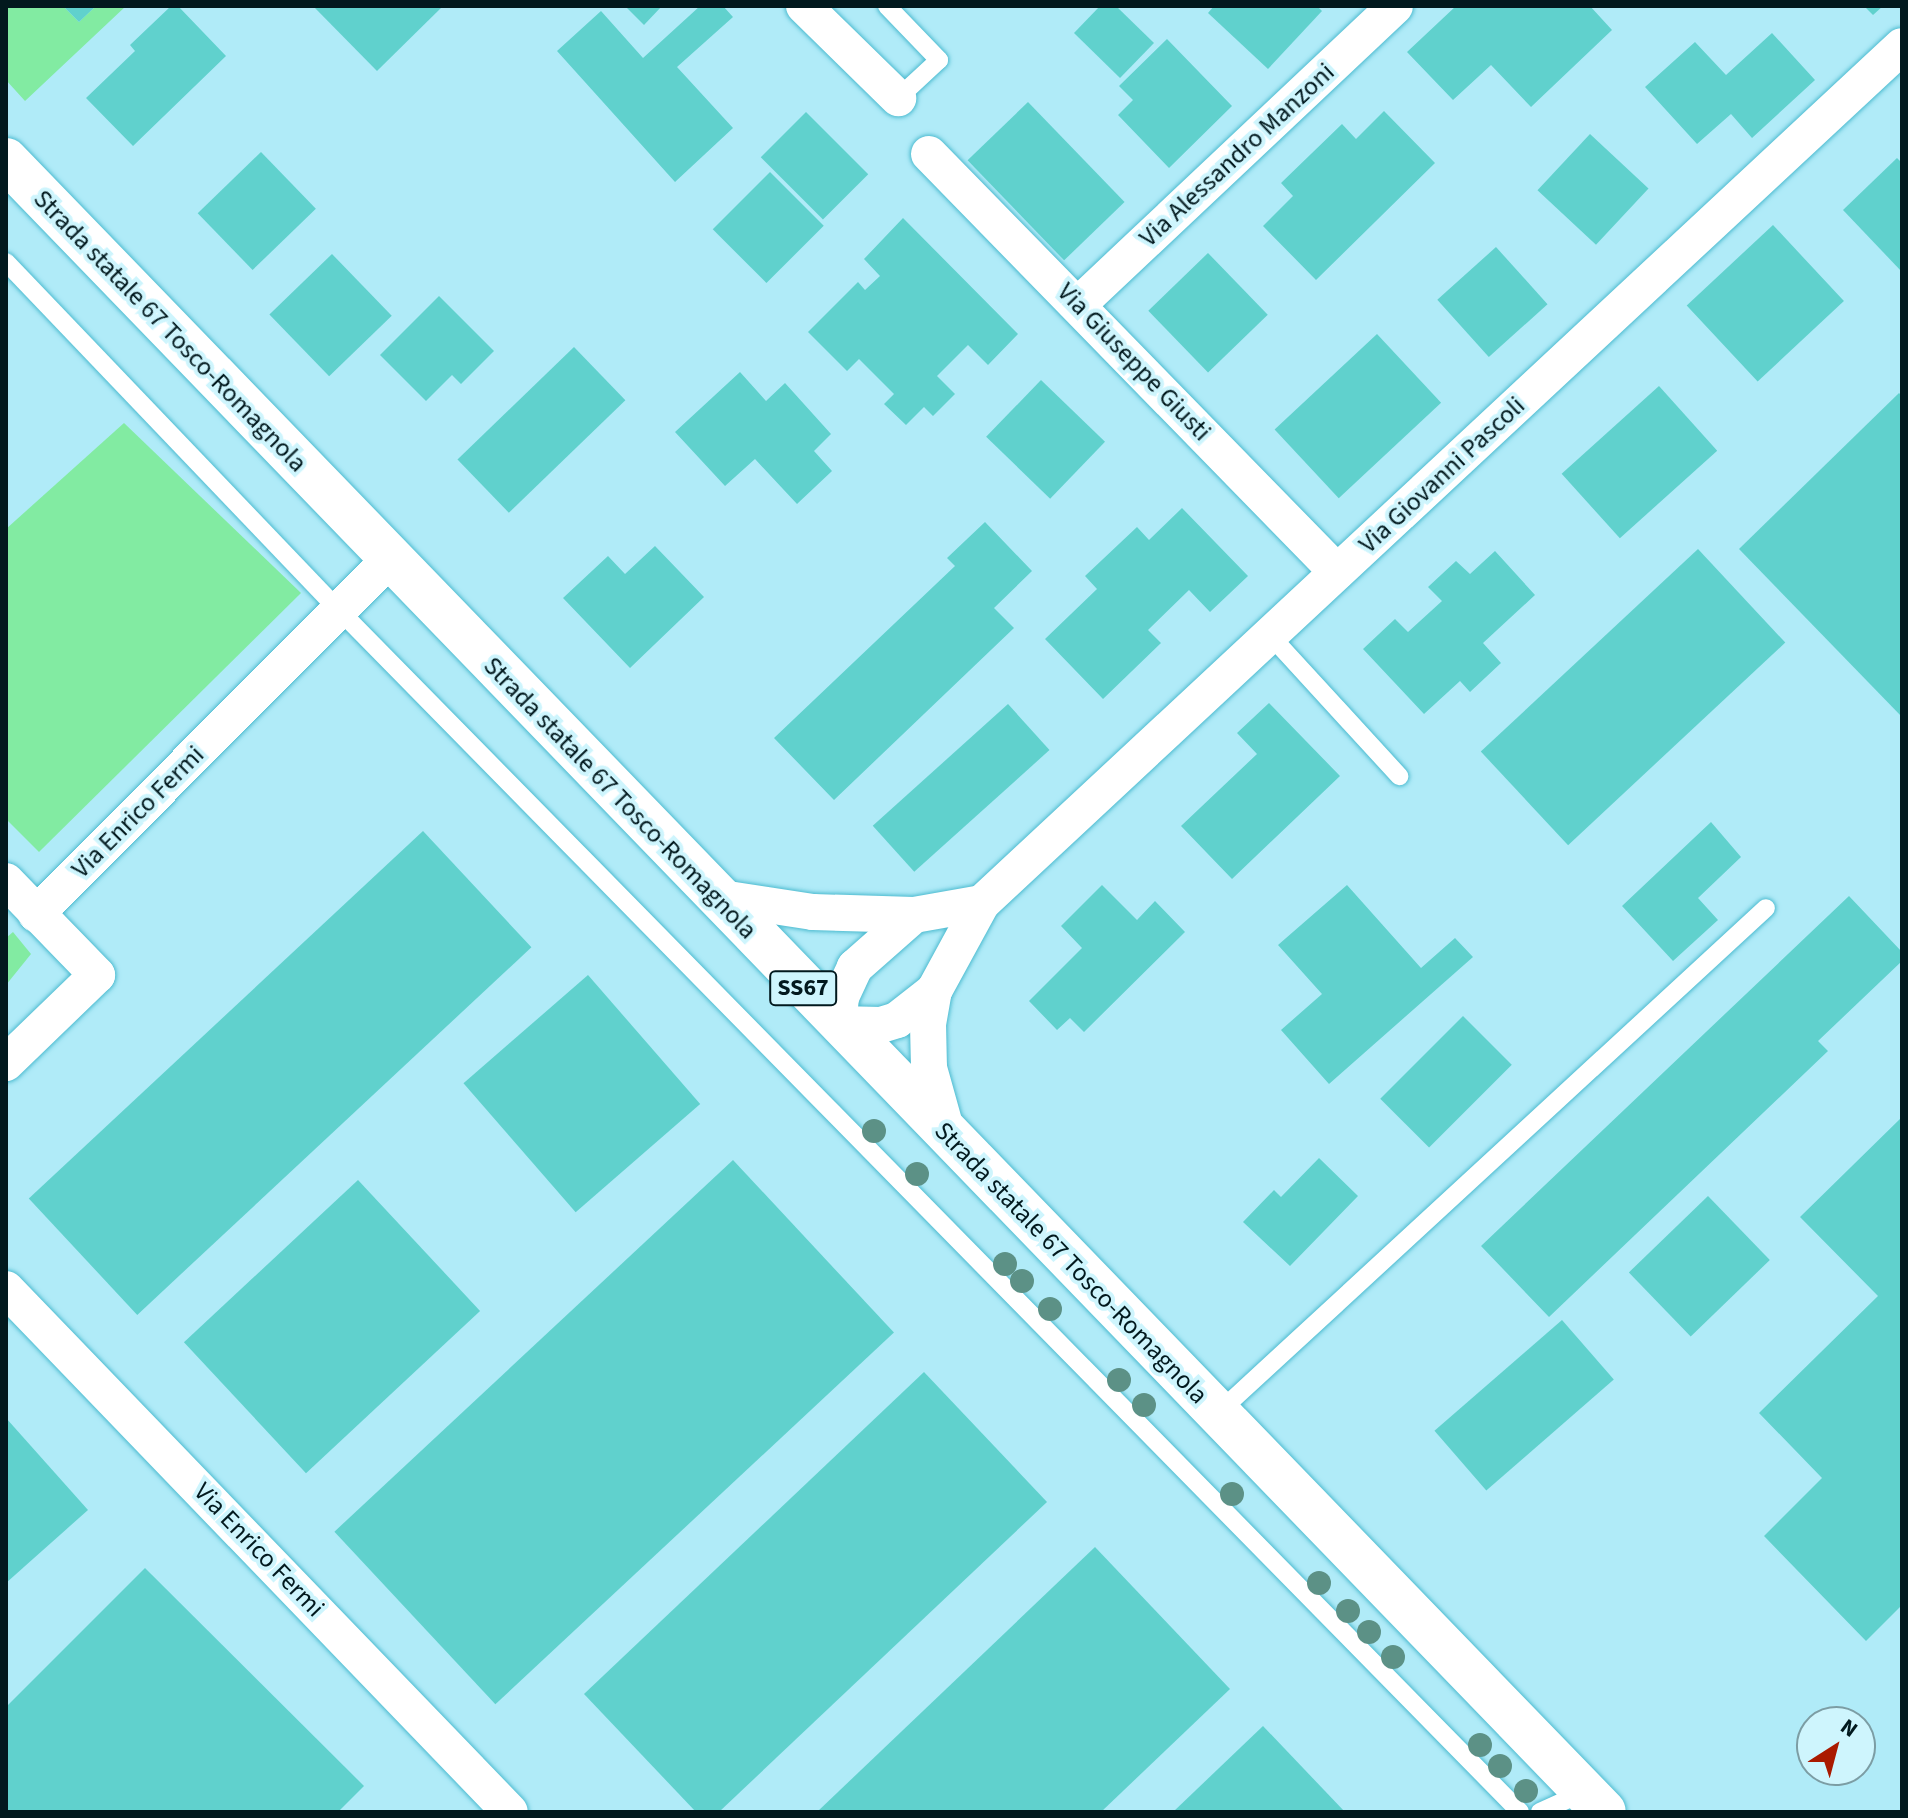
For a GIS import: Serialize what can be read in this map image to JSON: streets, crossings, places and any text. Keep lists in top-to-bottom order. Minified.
{"streets":{"main road":["Strada statale 67 Tosco-Romagnola","SS67"],"street":["Via Alessandro Manzoni","Via Giuseppe Giusti","Via Giovanni Pascoli","Via Enrico Fermi"]},"crossings":[["Via Alessandro Manzoni","Via Giuseppe Giusti"],["Strada statale 67 Tosco-Romagnola","Via Giovanni Pascoli"],["Strada statale 67 Tosco-Romagnola","Via Enrico Fermi"],["Via Giuseppe Giusti","Via Giovanni Pascoli"]],"north":"top right"}
